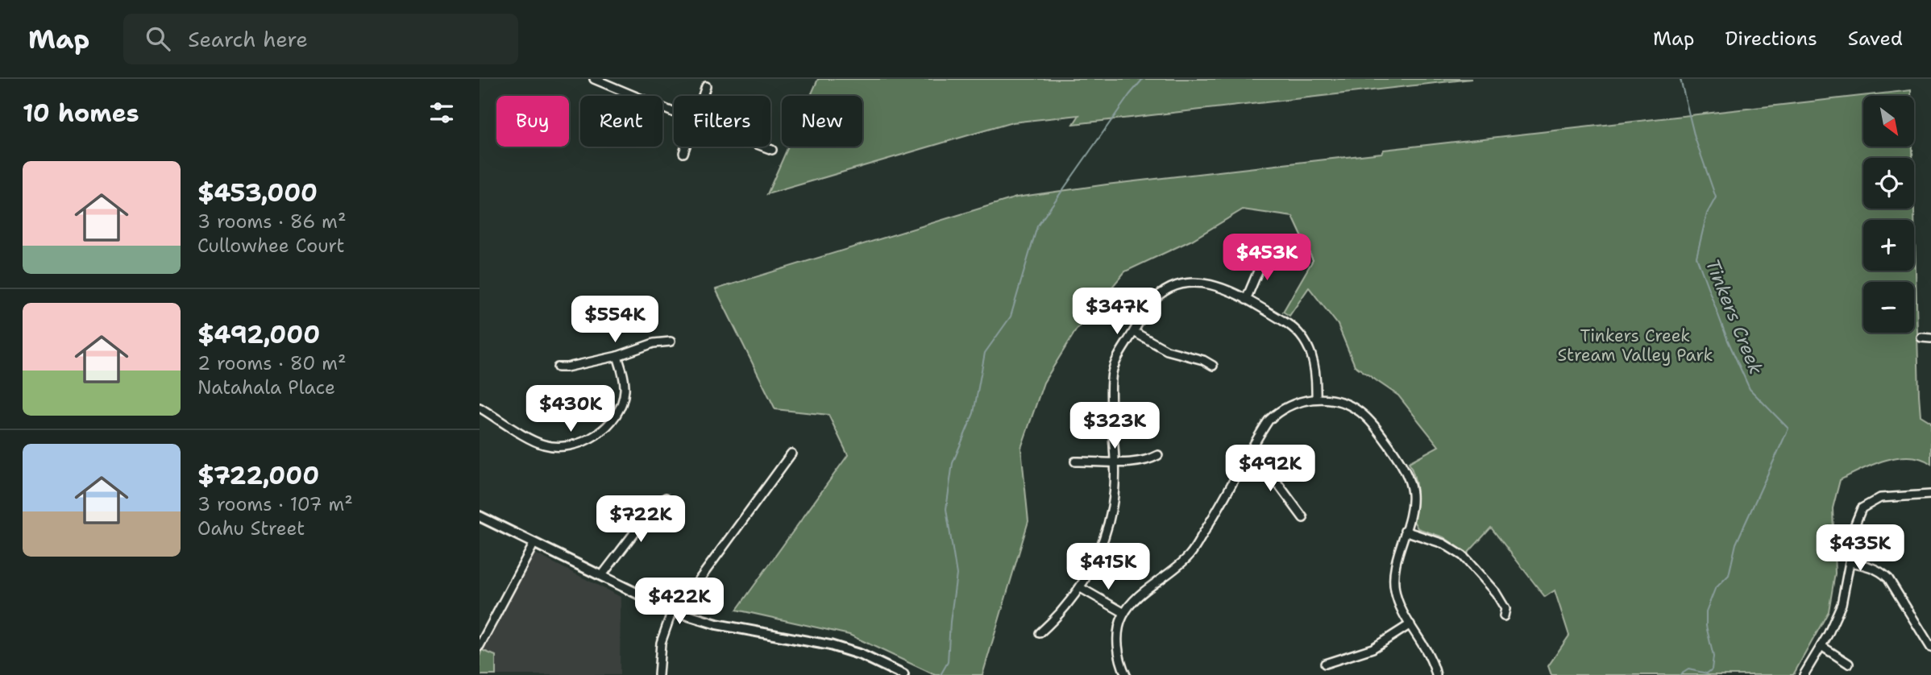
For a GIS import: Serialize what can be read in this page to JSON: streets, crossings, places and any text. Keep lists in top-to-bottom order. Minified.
{"water":["Tinkers Creek"],"parks":["Tinkers Creek Stream Valley Park"],"north":"bottom right","page":{"header":"Map","search":"Search here","nav":["Map","Directions","Saved"],"heading":"10 homes","map_buttons":["+","−"],"chip":["Buy","Rent","Filters","New"],"list":[{"name":"$453,000","note":"3 rooms · 86 m² · Cullowhee Court"},{"name":"$492,000","note":"2 rooms · 80 m² · Natahala Place"},{"name":"$722,000","note":"3 rooms · 107 m² · Oahu Street"}],"price":["$453K","$347K","$554K","$430K","$323K","$492K","$722K","$435K","$415K","$422K"]}}
